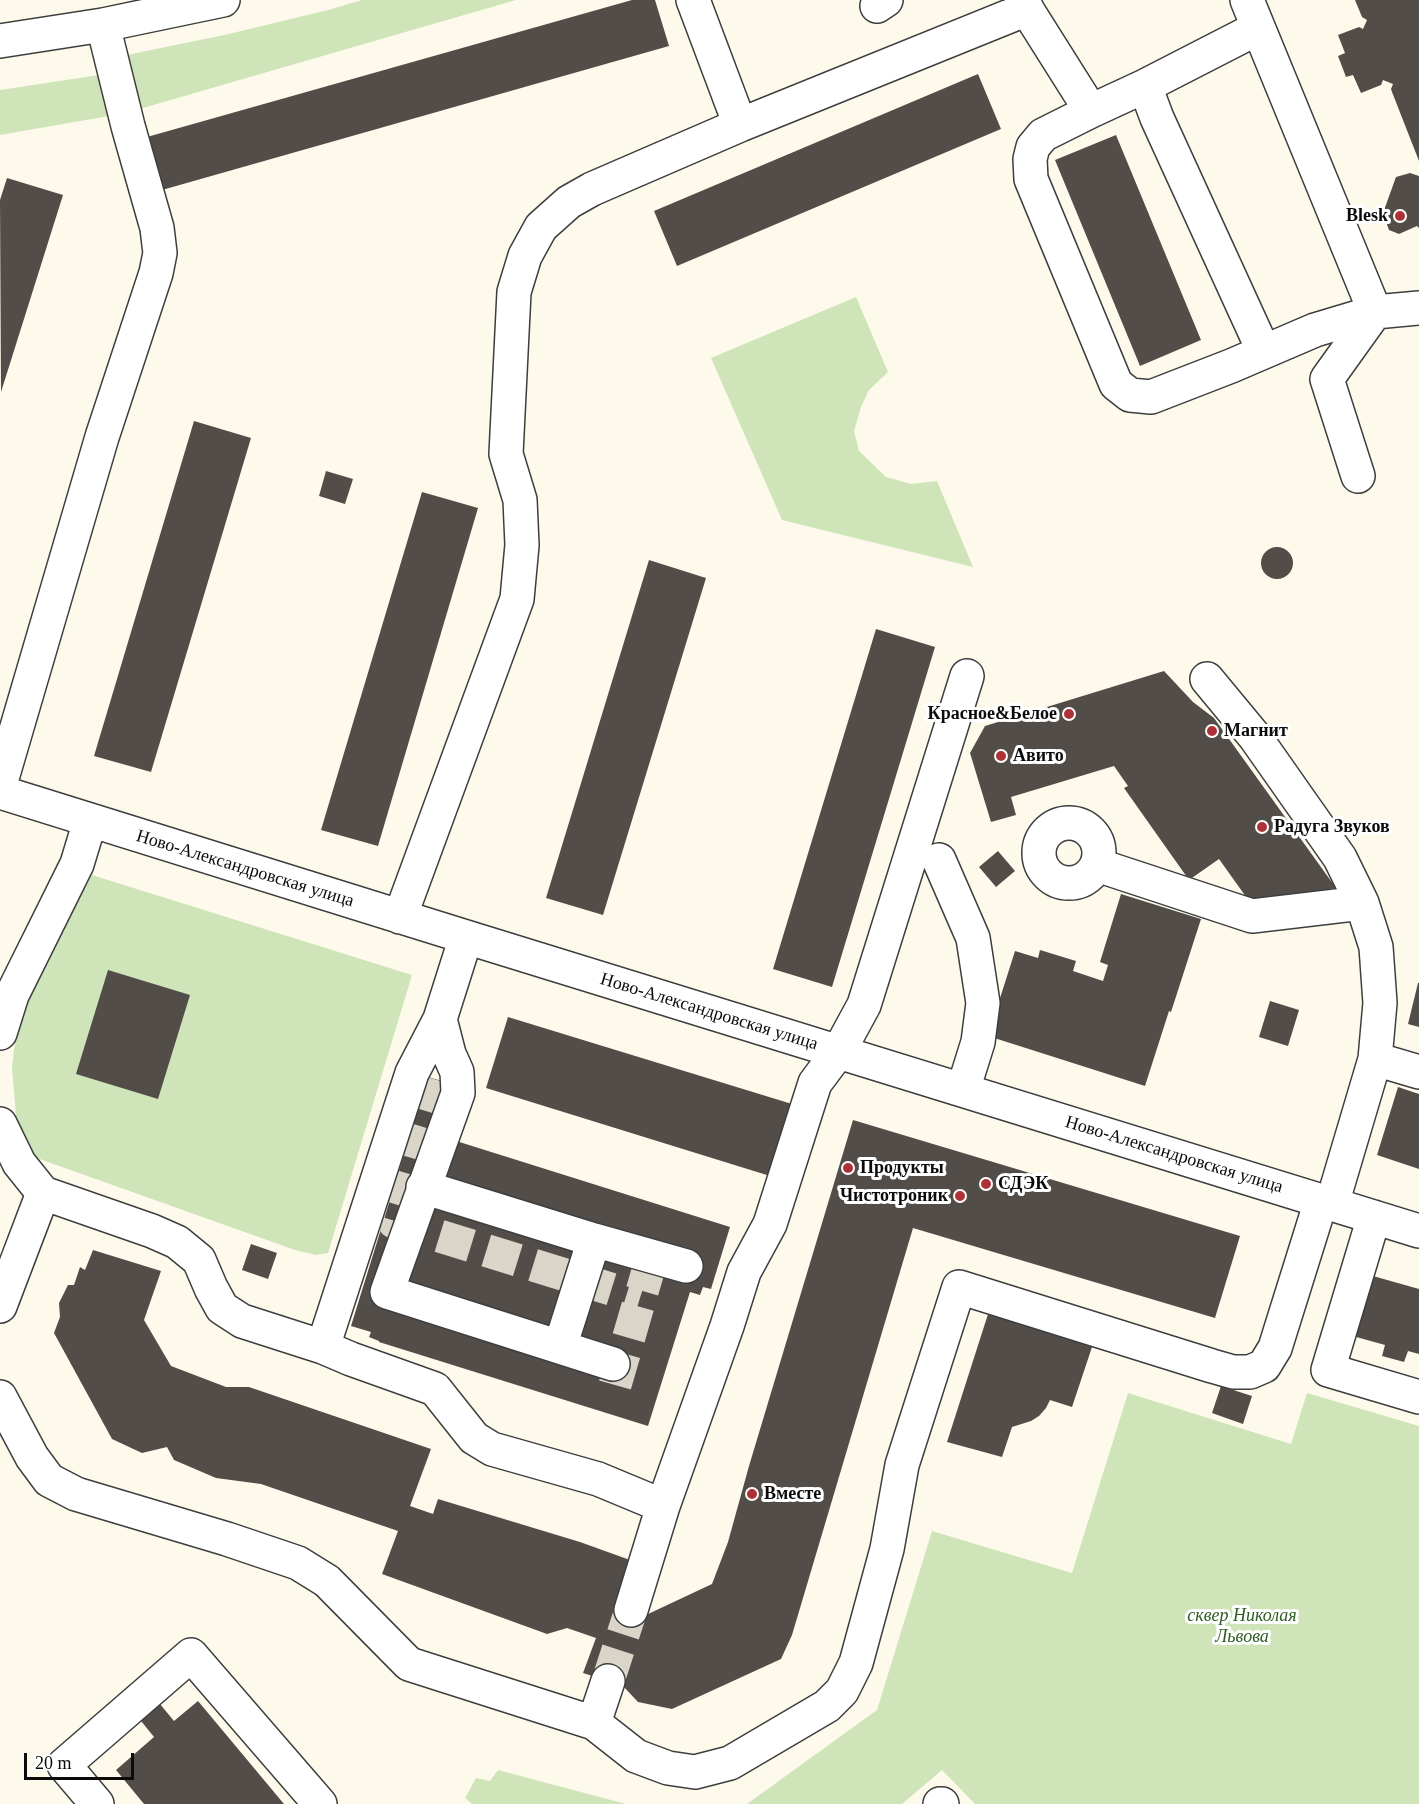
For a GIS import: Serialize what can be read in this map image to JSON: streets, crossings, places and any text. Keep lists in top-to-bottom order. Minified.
{"streets":{"street":["Ново-Александровская улица"]},"parks":["сквер Николая Львова"],"places":["Blesk","Красное&Белое","Магнит","Авито","Радуга Звуков","Продукты","СДЭК","Чистотроник","Вместе"],"scale_bar":"20 m"}
